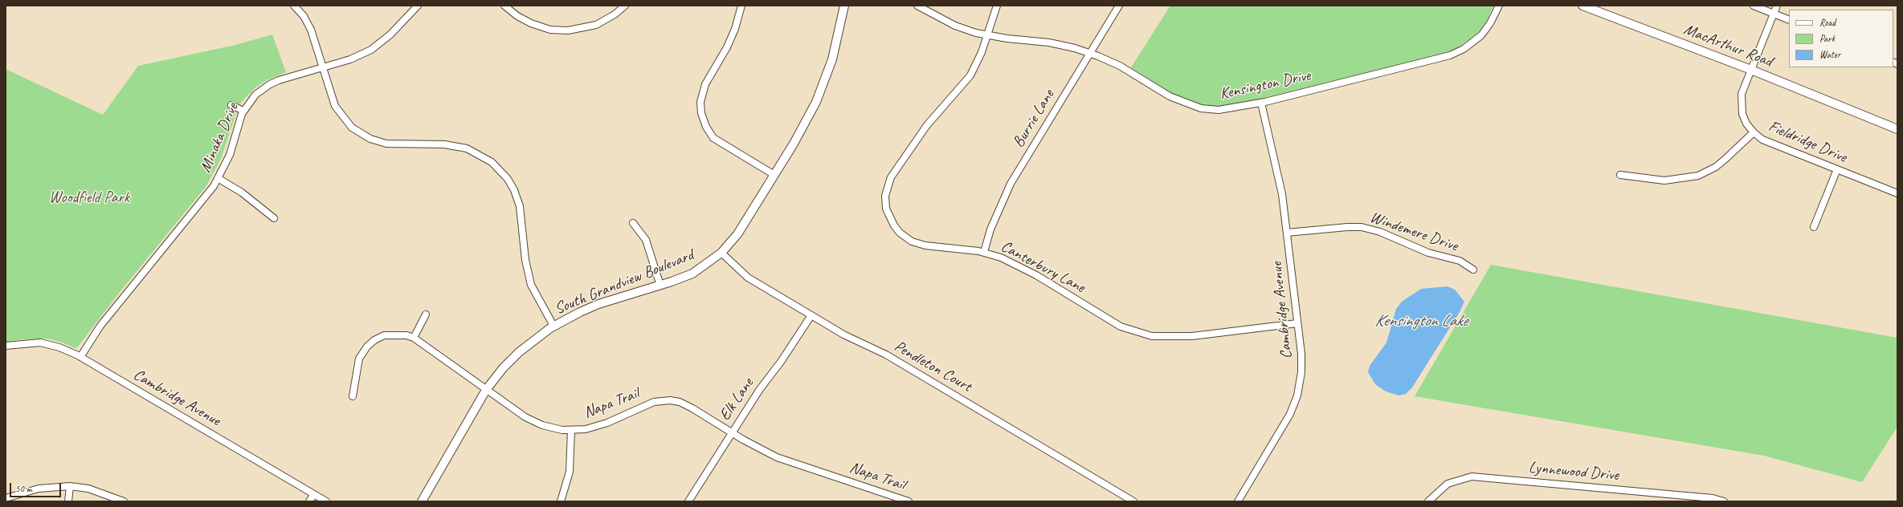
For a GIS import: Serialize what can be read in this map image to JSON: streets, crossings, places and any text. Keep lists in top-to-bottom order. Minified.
{"streets":{"street":["MacArthur Road","Kensington Drive","Burrie Lane","Minaka Drive","Fieldridge Drive","Windemere Drive","Canterbury Lane","South Grandview Boulevard","Cambridge Avenue","Pendleton Court","Elk Lane","Napa Trail","Lynnewood Drive"]},"crossings":[["MacArthur Road","Fieldridge Drive"],["Kensington Drive","Burrie Lane"],["Kensington Drive","Canterbury Lane"],["Kensington Drive","Cambridge Avenue"],["Burrie Lane","Canterbury Lane"],["Minaka Drive","Cambridge Avenue"],["Windemere Drive","Cambridge Avenue"],["Canterbury Lane","Cambridge Avenue"],["South Grandview Boulevard","Pendleton Court"],["South Grandview Boulevard","Napa Trail"],["Pendleton Court","Elk Lane"],["Elk Lane","Napa Trail"]],"water":["Kensington Lake"],"parks":["Woodfield Park"],"legend":["Road","Park","Water"],"scale_bar":"50 m"}
